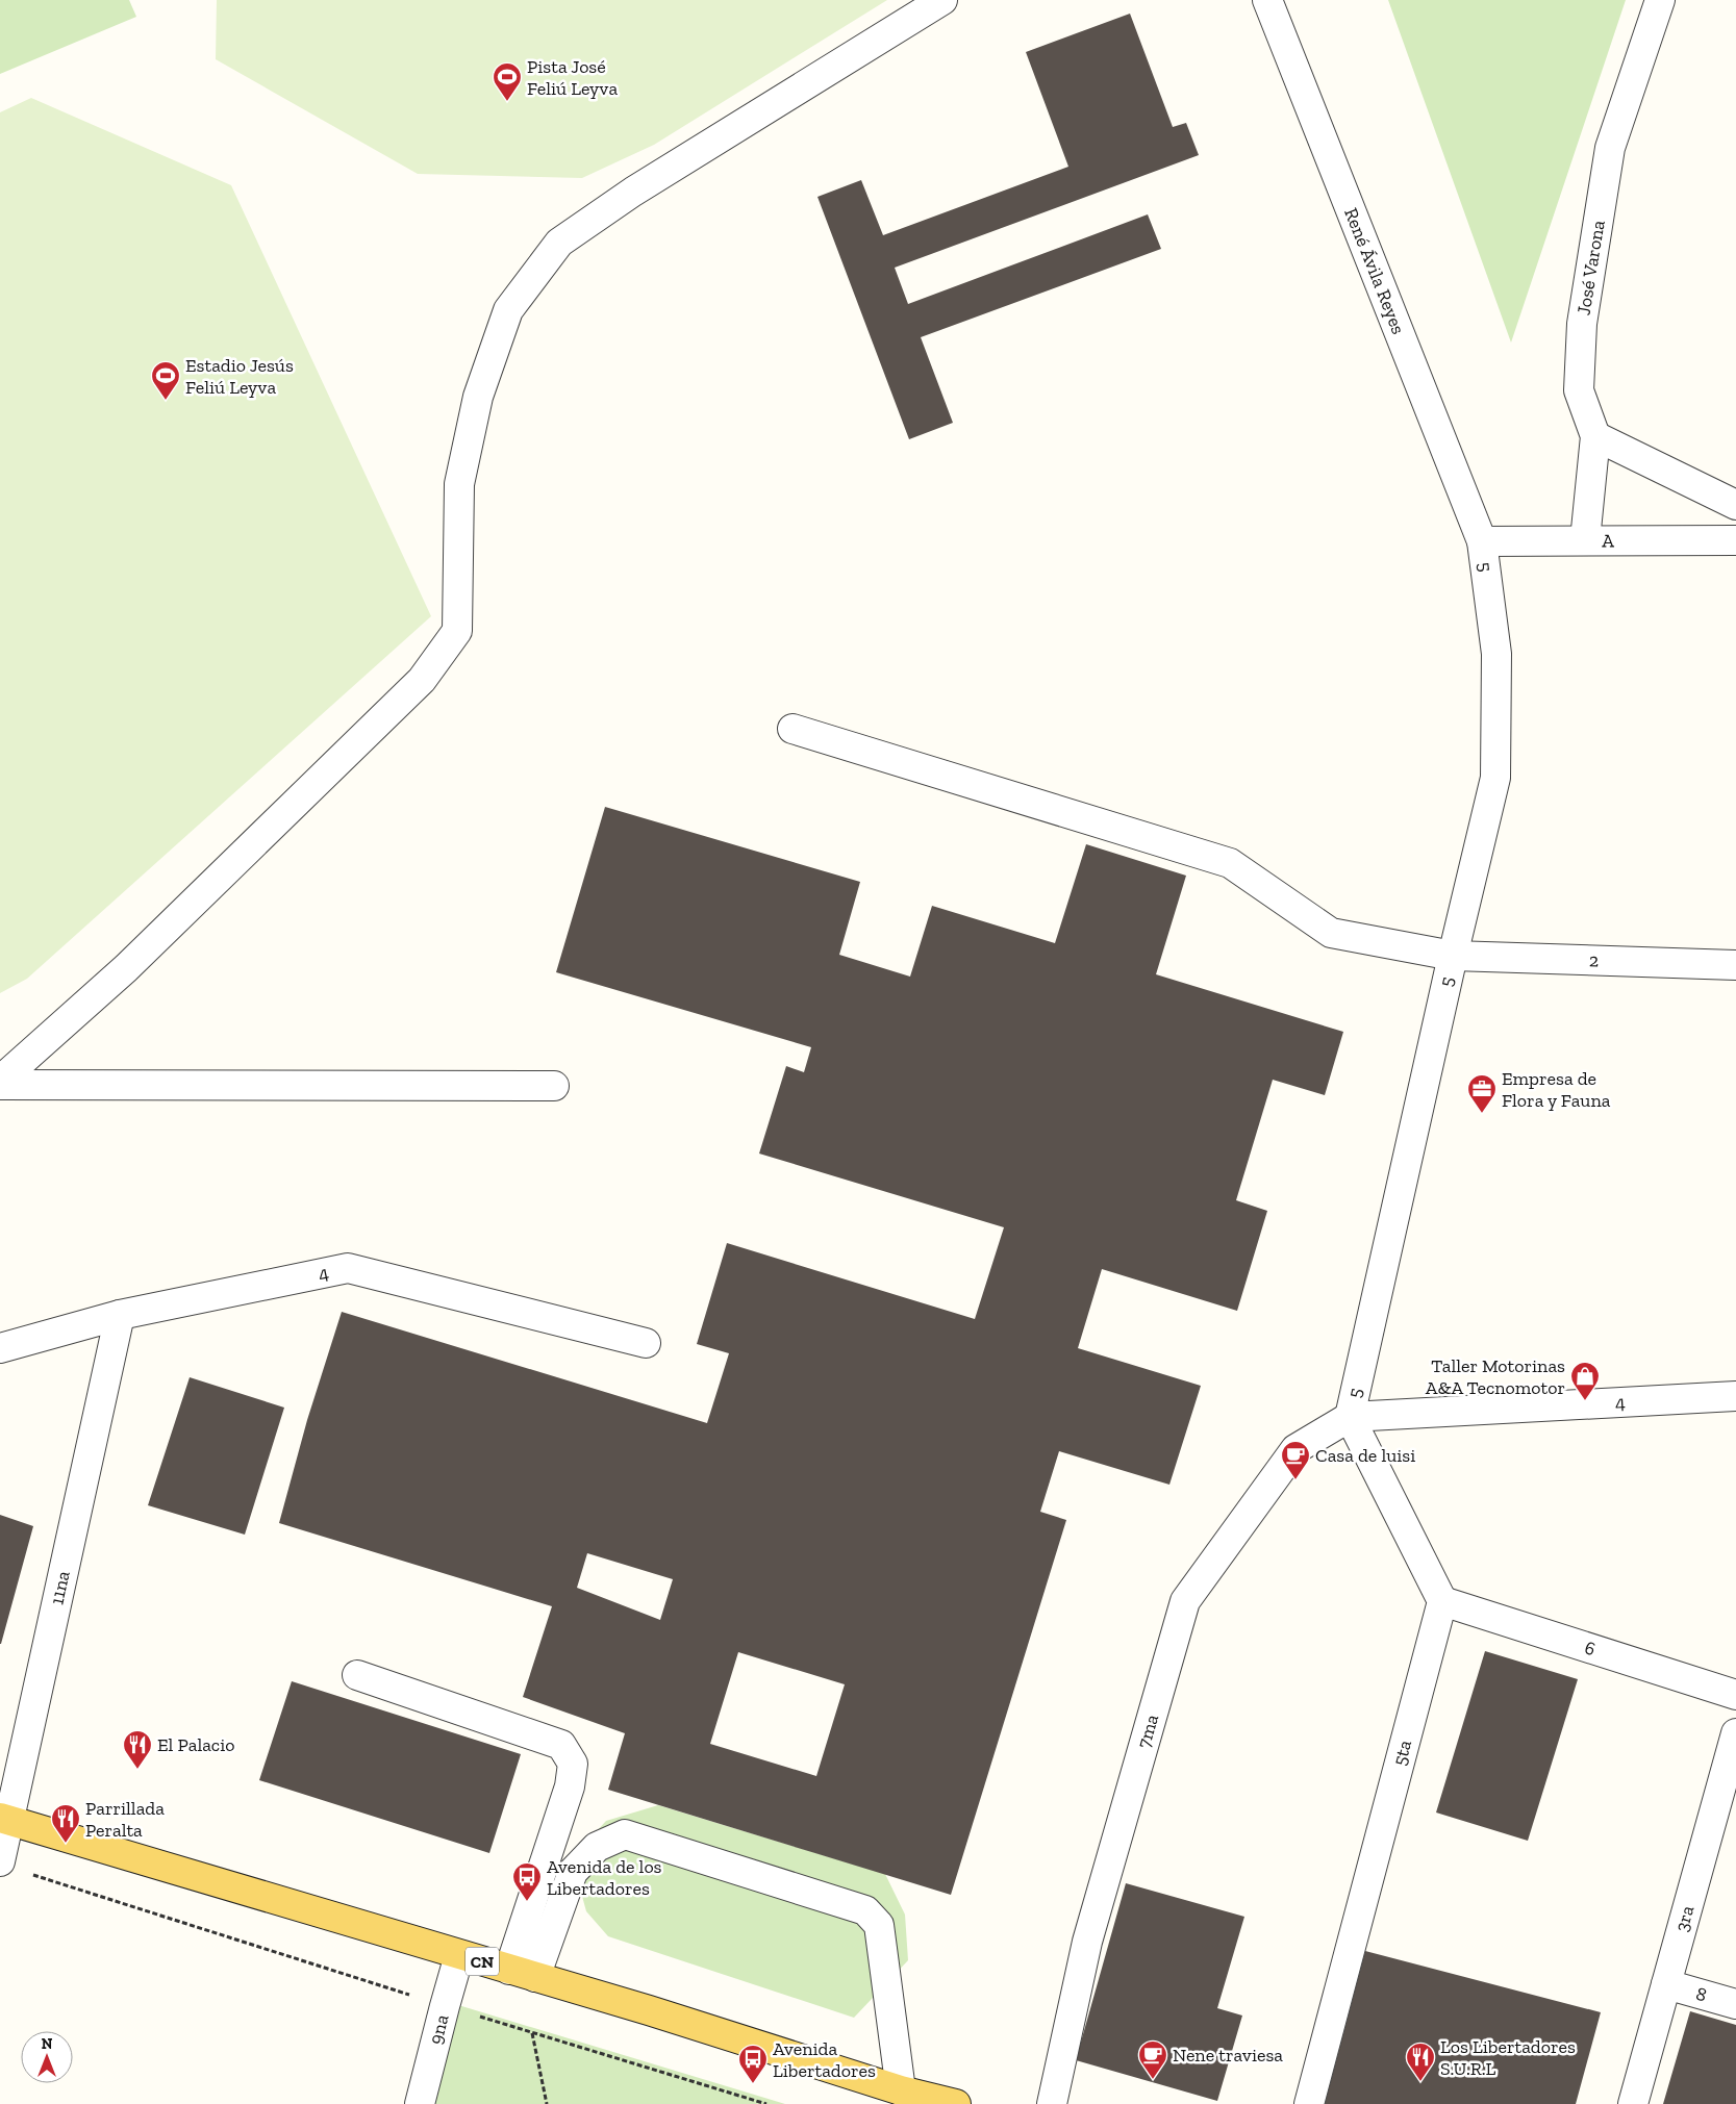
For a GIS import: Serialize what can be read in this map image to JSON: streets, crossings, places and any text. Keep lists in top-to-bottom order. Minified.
{"streets":{"main road":["CN"],"street":["José Varona","René Ávila Reyes","A","5","2","4","11na","6","7ma","5ta","3ra","8","9na"]},"crossings":[["José Varona","A"],["René Ávila Reyes","A"],["René Ávila Reyes","5"],["A","5"],["5","2"],["5","4"],["5","7ma"],["4","11na"],["4","7ma"],["11na","CN"],["6","5ta"],["3ra","8"],["CN","9na"]],"places":{"sports":["Pista José Feliú Leyva","Estadio Jesús Feliú Leyva"],"office":["Empresa de Flora y Fauna"],"shop":["Taller Motorinas A&A Tecnomotor"],"cafe":["Casa de luisi","Nene traviesa"],"restaurant":["El Palacio","Parrillada Peralta","Los Libertadores S.U.R.L"],"bus stop":["Avenida de los Libertadores","Avenida Libertadores"]},"north":"top"}
